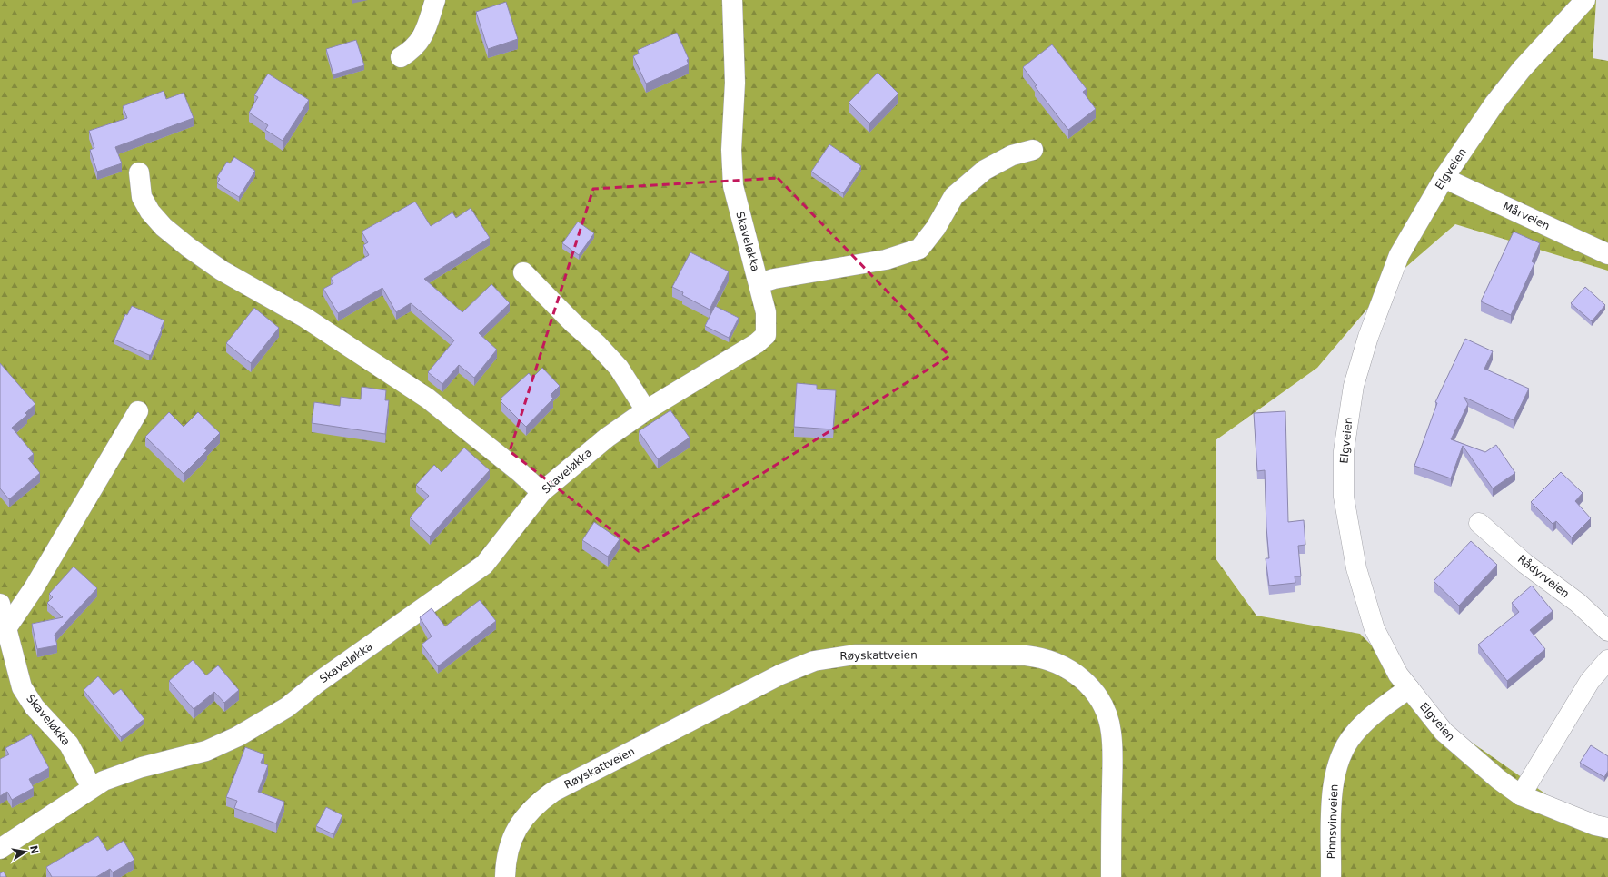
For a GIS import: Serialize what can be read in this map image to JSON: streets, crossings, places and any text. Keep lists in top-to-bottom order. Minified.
{"streets":{"street":["Elgveien","Mårveien","Skaveløkka","Rådyrveien","Røyskattveien","Pinnsvinveien"]},"crossings":[["Elgveien","Mårveien"],["Elgveien","Pinnsvinveien"]],"north":"right"}
